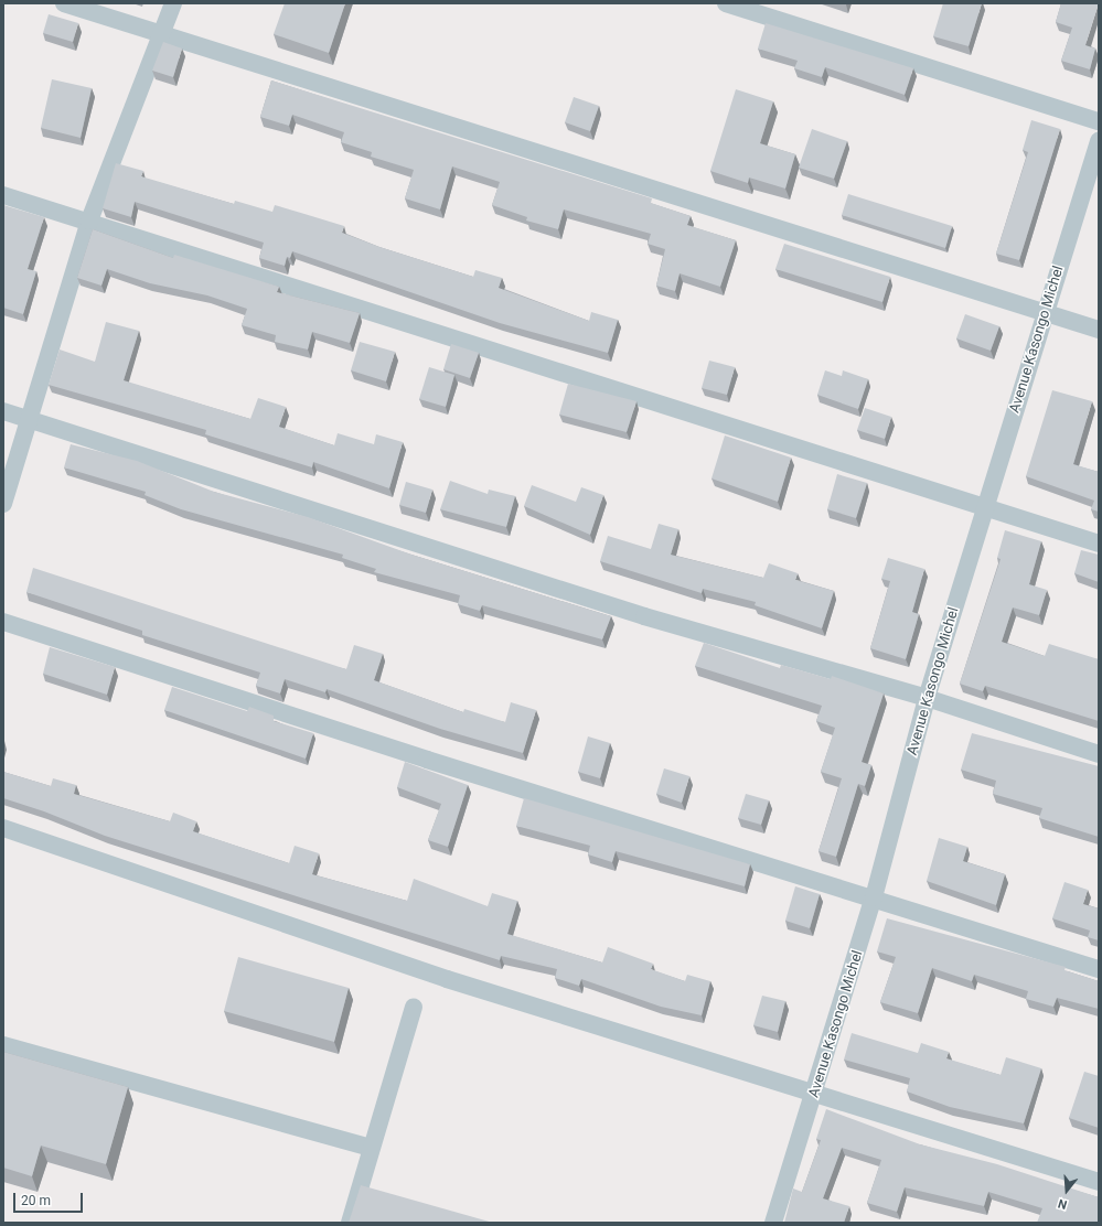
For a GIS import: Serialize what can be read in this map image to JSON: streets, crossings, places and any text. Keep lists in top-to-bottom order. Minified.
{"streets":{"street":["Avenue Kasongo Michel"]},"scale_bar":"20 m","north":"bottom"}
